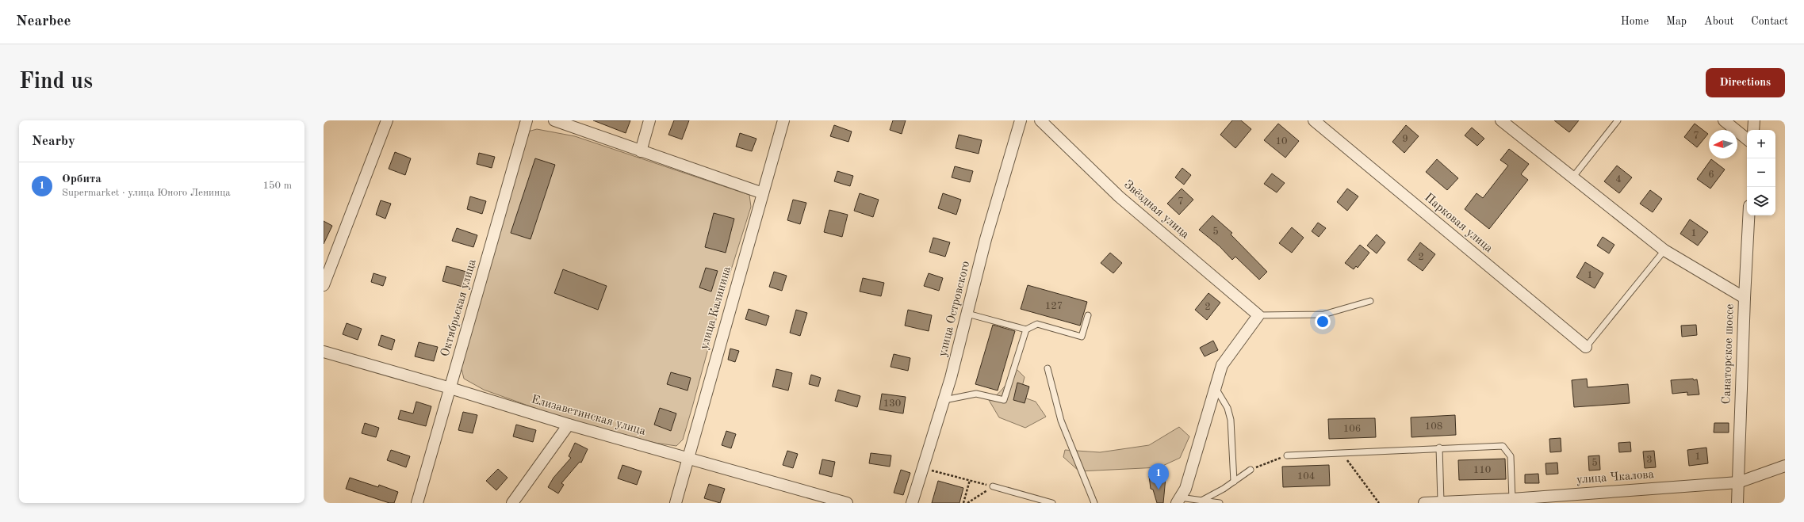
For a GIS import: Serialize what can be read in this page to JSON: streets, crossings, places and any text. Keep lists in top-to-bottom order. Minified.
{"streets":{"street":["Звёздная улица","Парковая улица","Октябрьская улица","улица Калинина","улица Островского","Санаторское шоссе","Елизаветинская улица","улица Чкалова"]},"crossings":[["Октябрьская улица","Елизаветинская улица"],["улица Калинина","Елизаветинская улица"],["Санаторское шоссе","улица Чкалова"]],"house_numbers":["7","9","10","6","4","7","5","1","2","1","127","2","130","108","106","1","3","5","110","104"],"north":"left","page":{"header":"Nearbee","nav":["Home","Map","About","Contact"],"buttons":"Directions","title":"Find us","heading":"Nearby","map_buttons":["+","−"],"list":[{"mark":"1","name":"Орбита","note":"Supermarket · улица Юного Ленинца","value":"150 m"}],"pins":"1"}}
